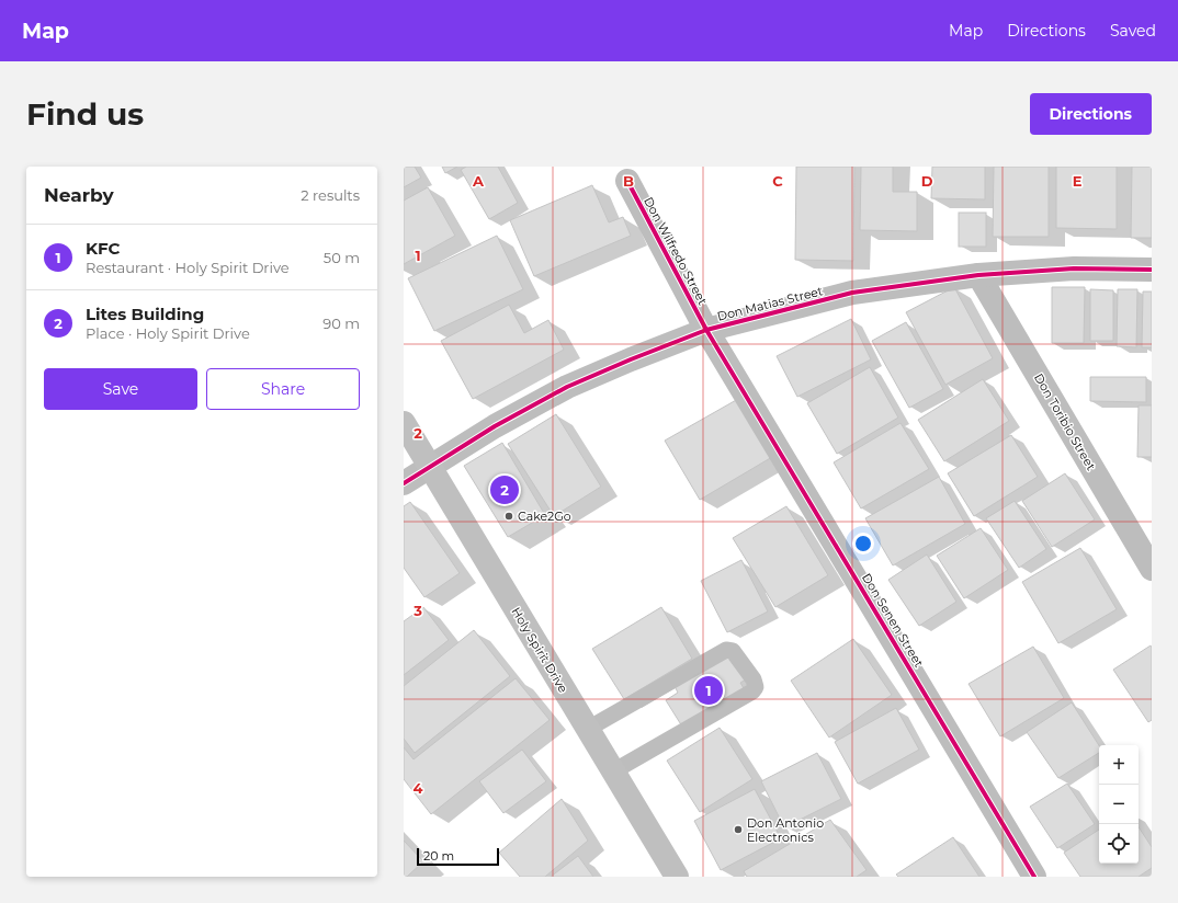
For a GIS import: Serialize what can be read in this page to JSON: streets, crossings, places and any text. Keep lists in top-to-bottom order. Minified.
{"streets":{"main road":["Holy Spirit Drive"],"street":["Don Wilfredo Street","Don Matias Street","Don Toribio Street","Don Senen Street"]},"crossings":[["Don Wilfredo Street","Don Matias Street"],["Don Wilfredo Street","Don Senen Street"],["Don Matias Street","Don Toribio Street"],["Don Matias Street","Don Senen Street"],["Don Matias Street","Holy Spirit Drive"]],"places":["Cake2Go","Don Antonio Electronics"],"scale_bar":"20 m","page":{"header":"Map","nav":["Map","Directions","Saved"],"buttons":["Directions",["Save","Share"]],"title":"Find us","heading":["Nearby","2 results"],"list":[{"mark":"1","name":"KFC","note":"Restaurant · Holy Spirit Drive","value":"50 m"},{"mark":"2","name":"Lites Building","note":"Place · Holy Spirit Drive","value":"90 m"}],"pins":["2","1"],"map_buttons":["+","−"],"scale":"20 m"},"grid":{"columns":["A","B","C","D","E"],"rows":["1","2","3","4"]}}
